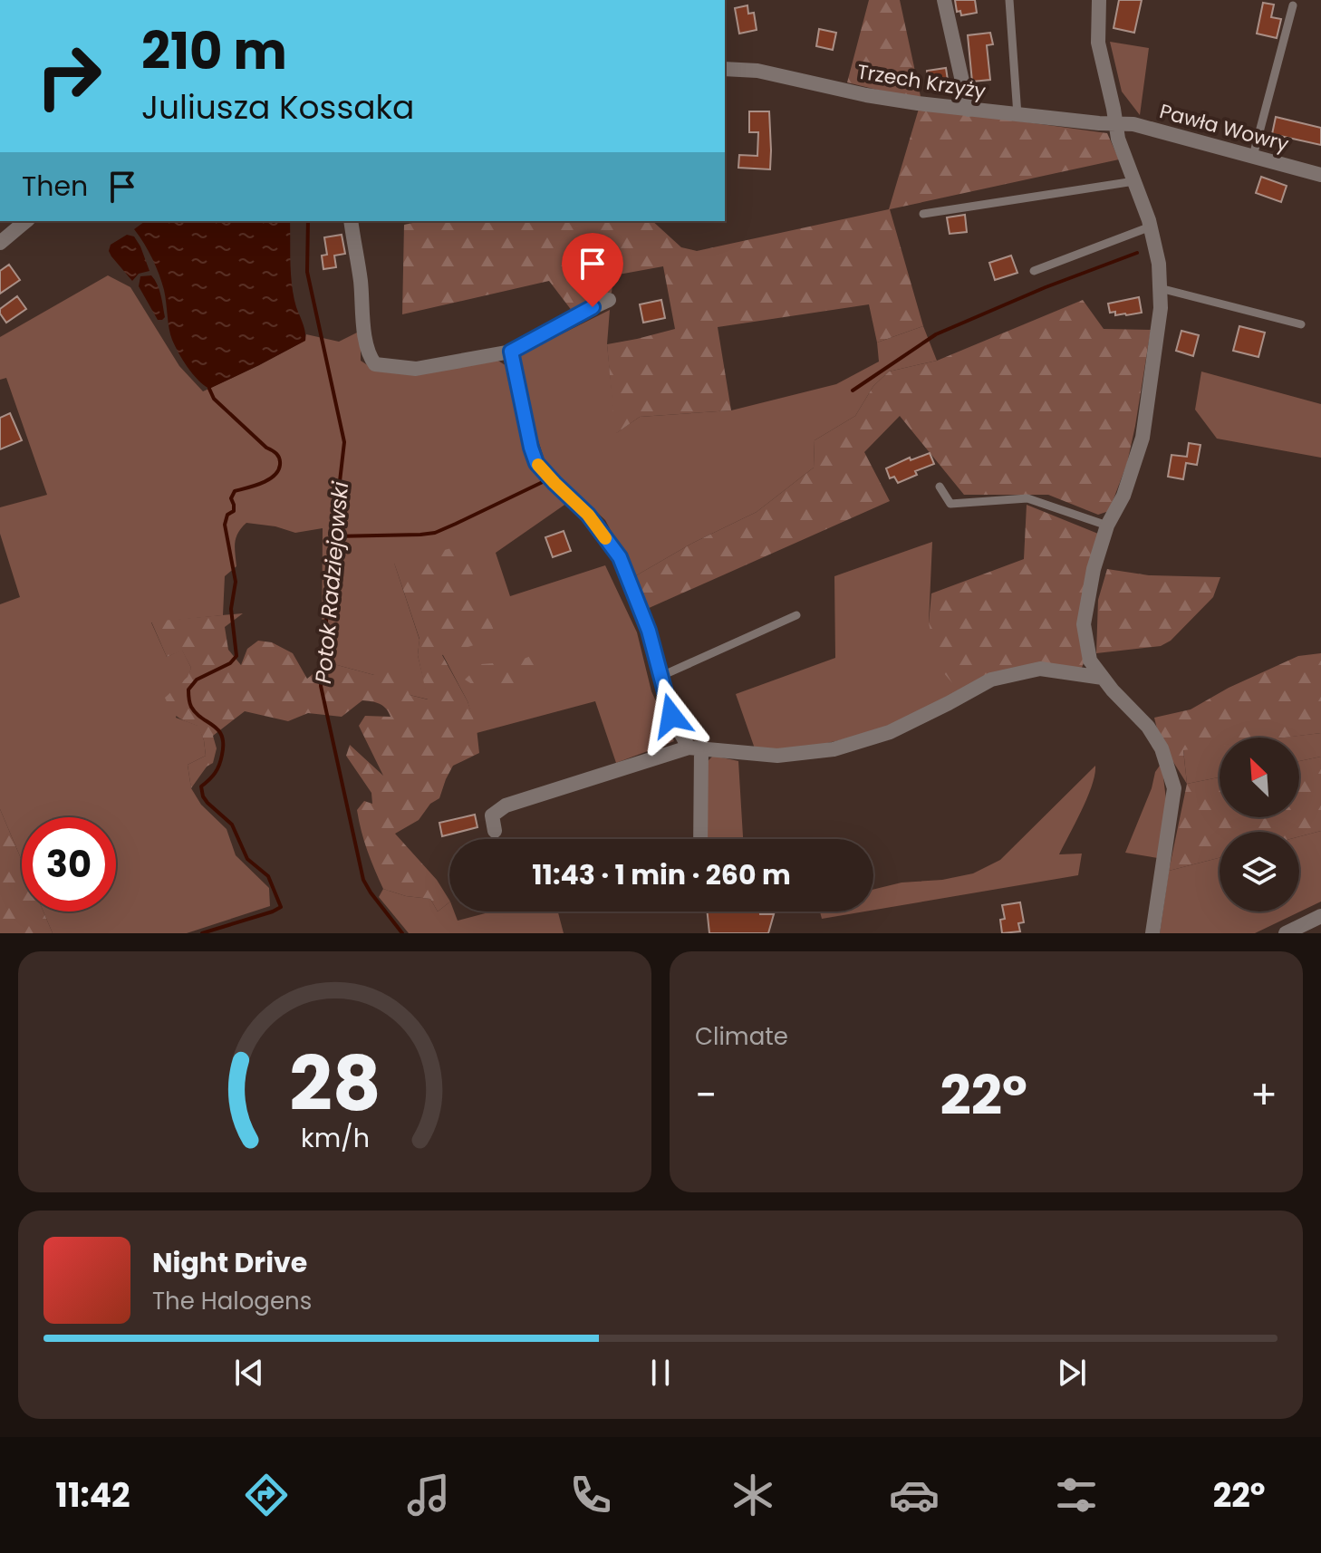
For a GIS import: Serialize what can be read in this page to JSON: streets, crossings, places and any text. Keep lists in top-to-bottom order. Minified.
{"streets":{"street":["Trzech Krzyży","Pawła Wowry"]},"crossings":[["Trzech Krzyży","Pawła Wowry"]],"water":["Potok Radziejowski"],"north":"top left","page":{"turn":["210 m","Juliusza Kossaka"],"then":"Then","limit":"30","trip":"11:43 · 1 min · 260 m","tile":"Climate","heat":["−","22°","+"],"song":["Night Drive","The Halogens"],"tabs":["11:42","22°"],"gauge":["28","km/h"]}}
